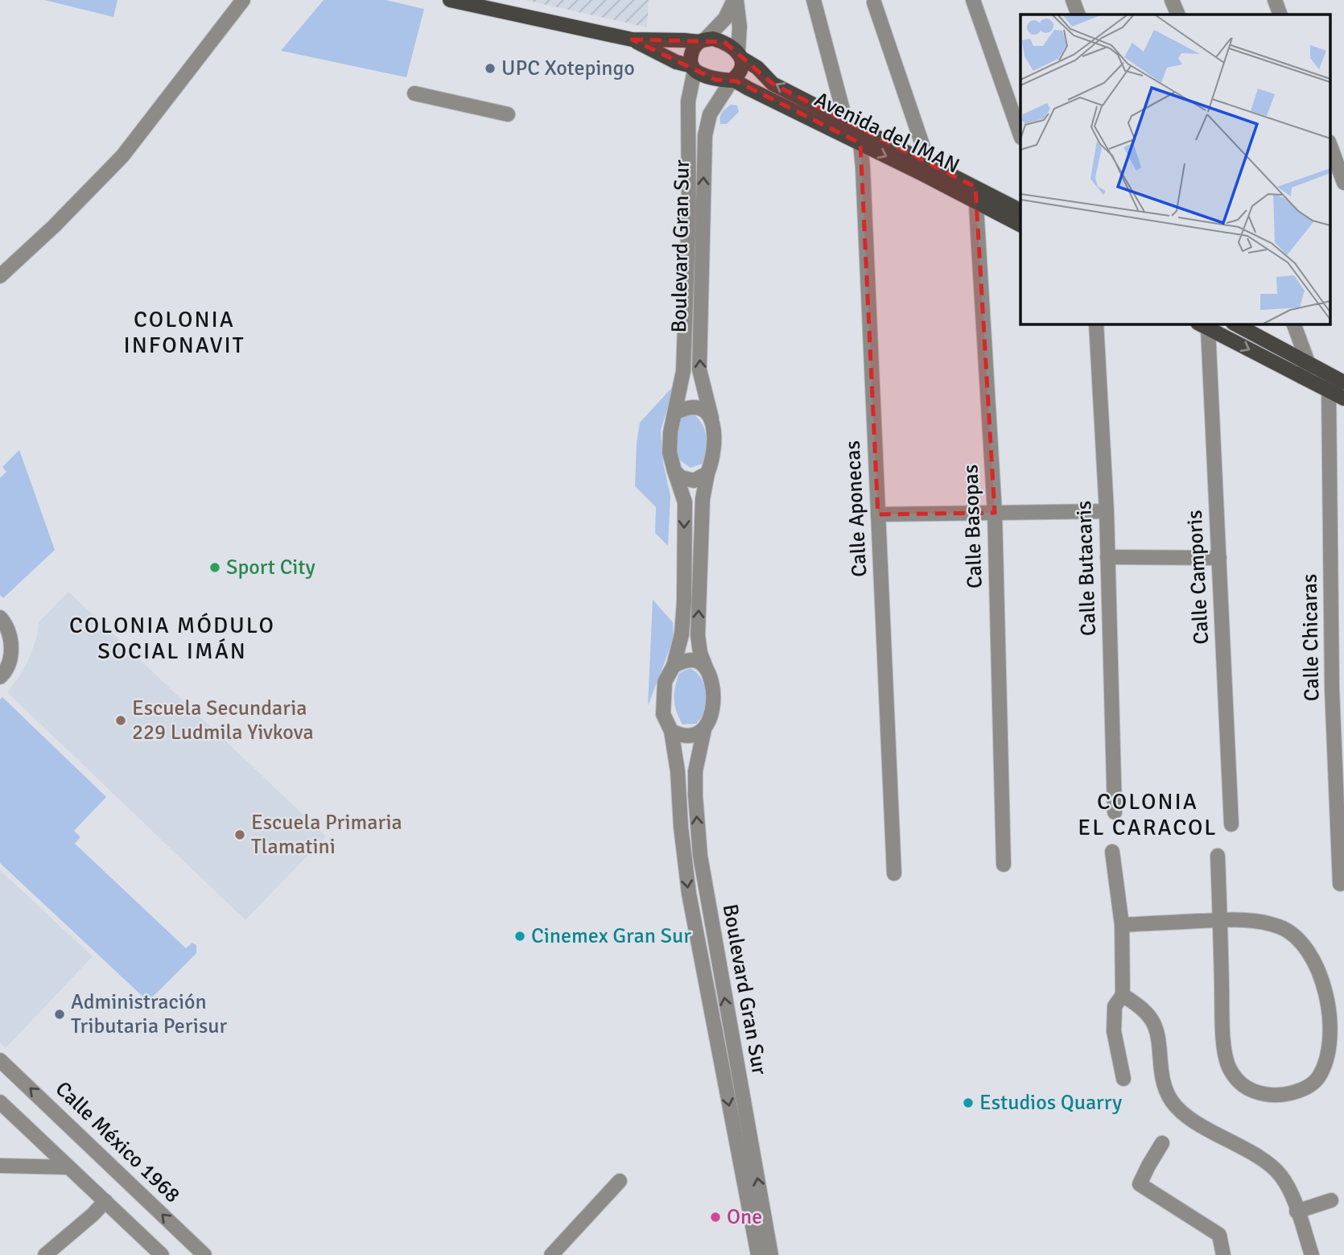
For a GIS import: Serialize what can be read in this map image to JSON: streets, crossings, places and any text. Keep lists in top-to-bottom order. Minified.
{"streets":{"main road":["Avenida del IMAN"],"street":["Boulevard Gran Sur","Calle Aponecas","Calle Basopas","Calle Butacaris","Calle Camporis","Calle Chicaras","Calle México 1968"]},"crossings":[["Avenida del IMAN","Boulevard Gran Sur"],["Avenida del IMAN","Calle Aponecas"],["Avenida del IMAN","Calle Basopas"]],"districts":["COLONIA INFONAVIT","COLONIA MÓDULO SOCIAL IMÁN","COLONIA EL CARACOL"],"places":["UPC Xotepingo","Sport City","Escuela Secundaria 229 Ludmila Yivkova","Escuela Primaria Tlamatini","Cinemex Gran Sur","Administración Tributaria Perisur","Estudios Quarry","One"]}
